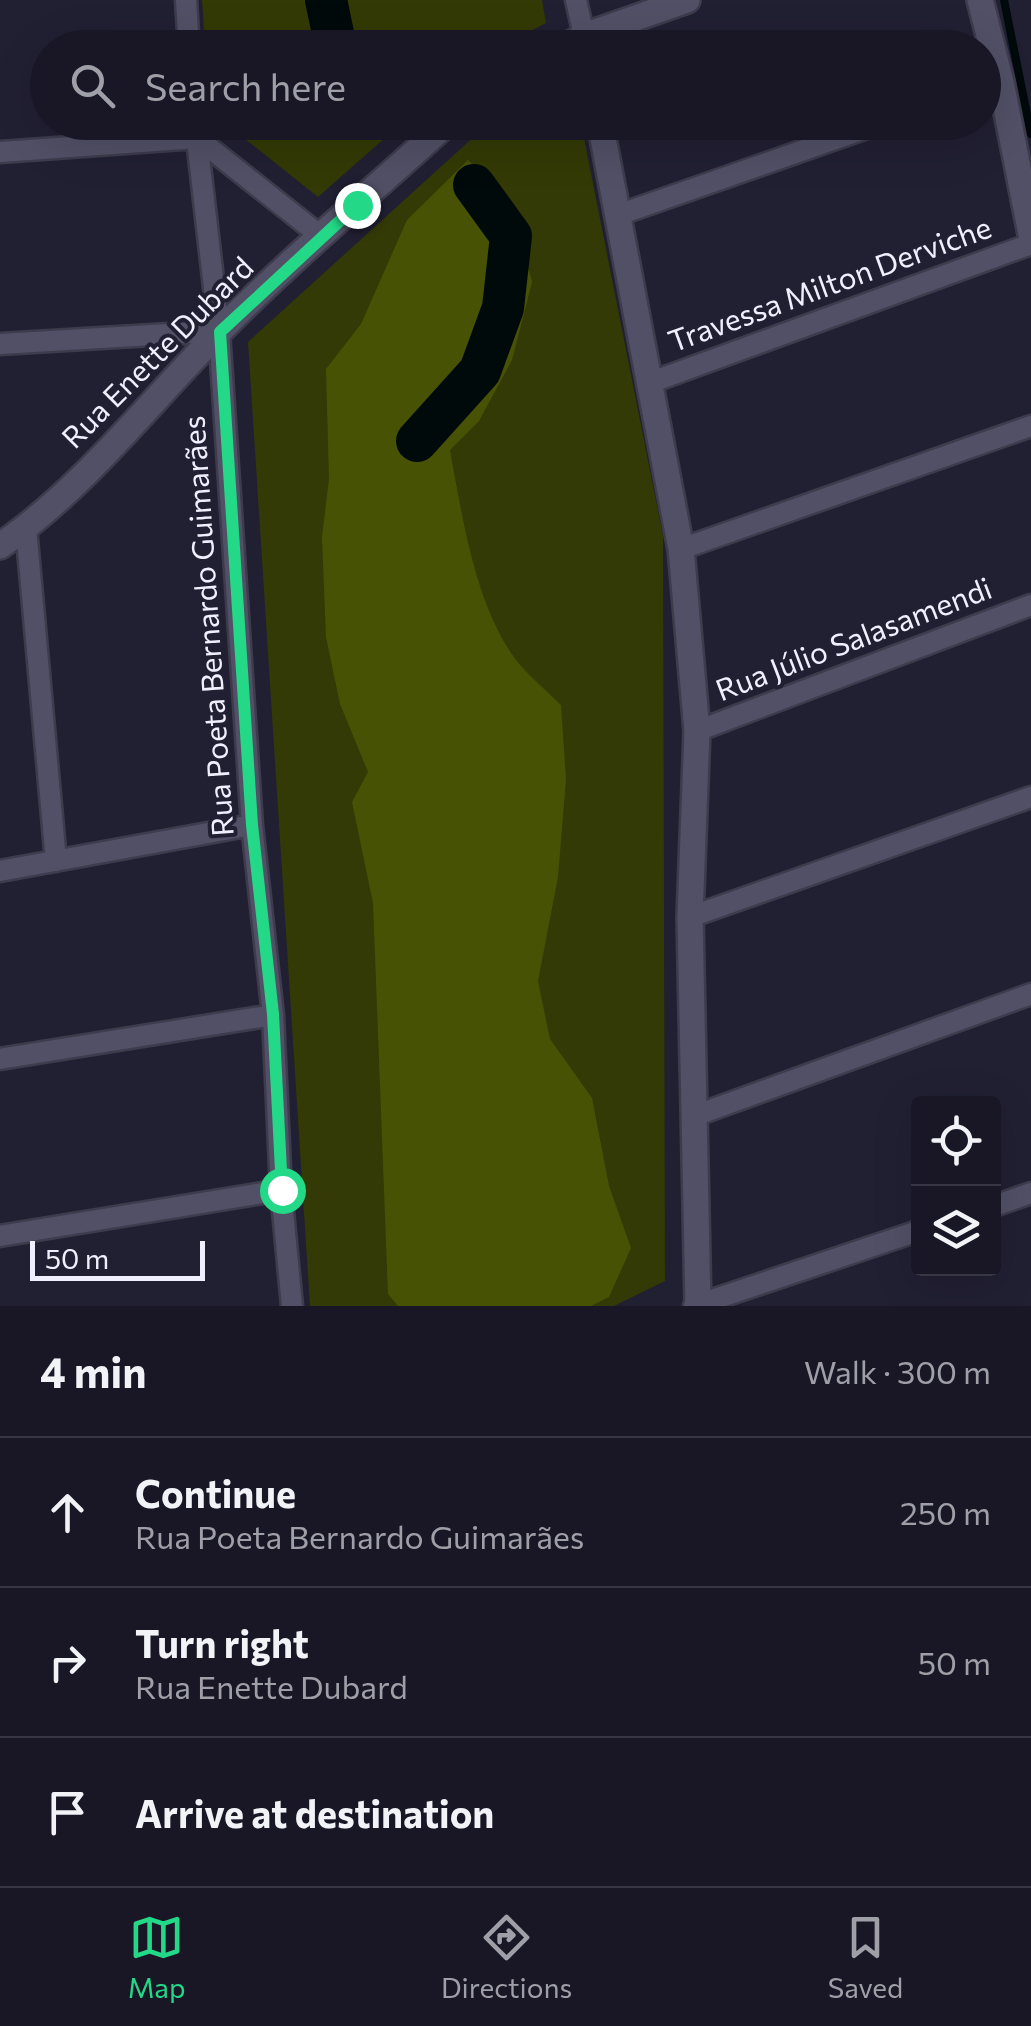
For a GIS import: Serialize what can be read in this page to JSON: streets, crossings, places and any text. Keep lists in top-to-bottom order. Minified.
{"streets":{"street":["Travessa Milton Derviche","Rua Enette Dubard","Rua Poeta Bernardo Guimarães","Rua Júlio Salasamendi"]},"crossings":[["Rua Enette Dubard","Rua Poeta Bernardo Guimarães"]],"scale_bar":"50 m","page":{"search":"Search here","scale":"50 m","heading":["4 min","Walk · 300 m"],"list":[["Continue","Rua Poeta Bernardo Guimarães","250 m"],["Turn right","Rua Enette Dubard","50 m"],"Arrive at destination"],"nav":["Map","Directions","Saved"]}}
